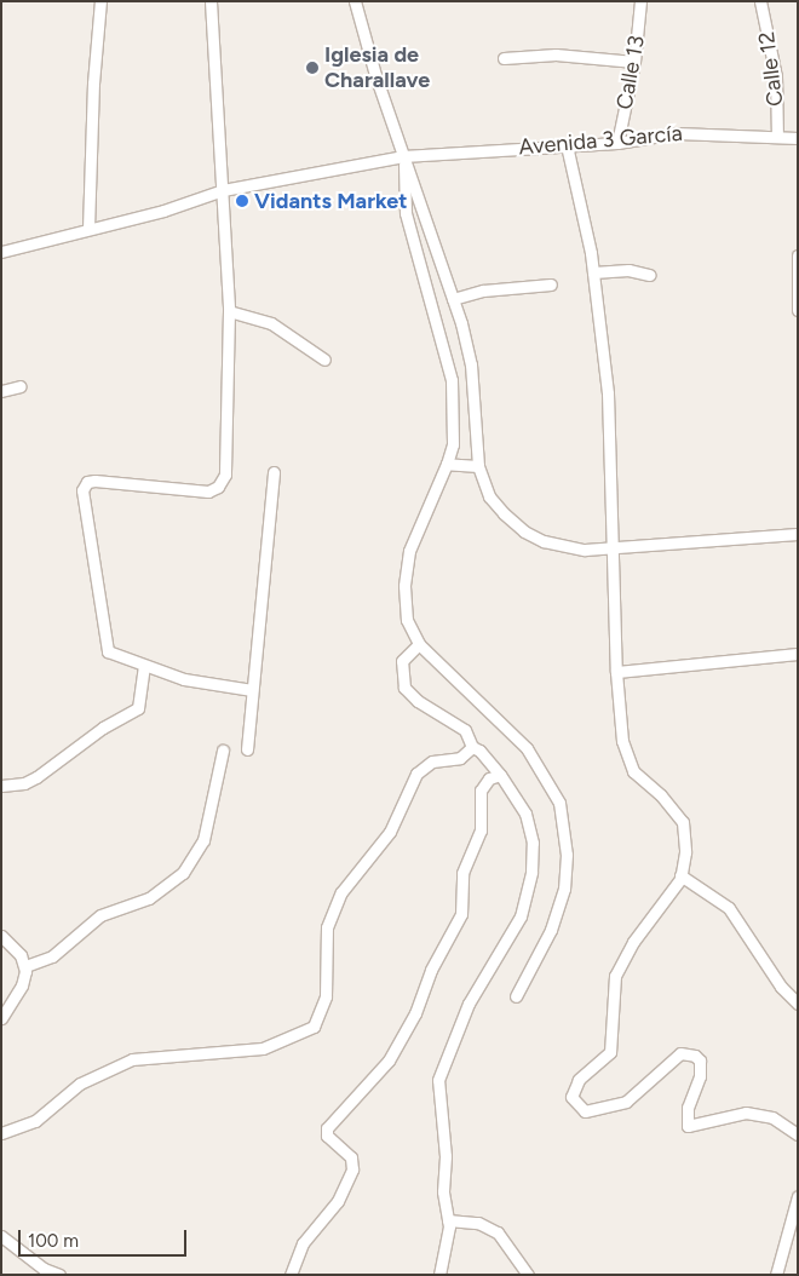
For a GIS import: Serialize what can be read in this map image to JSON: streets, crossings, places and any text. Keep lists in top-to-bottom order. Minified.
{"streets":{"street":["Calle 12","Calle 13","Avenida 3 García"]},"crossings":[["Calle 12","Avenida 3 García"],["Calle 13","Avenida 3 García"]],"places":["Iglesia de Charallave","Vidants Market"],"scale_bar":"100 m"}
